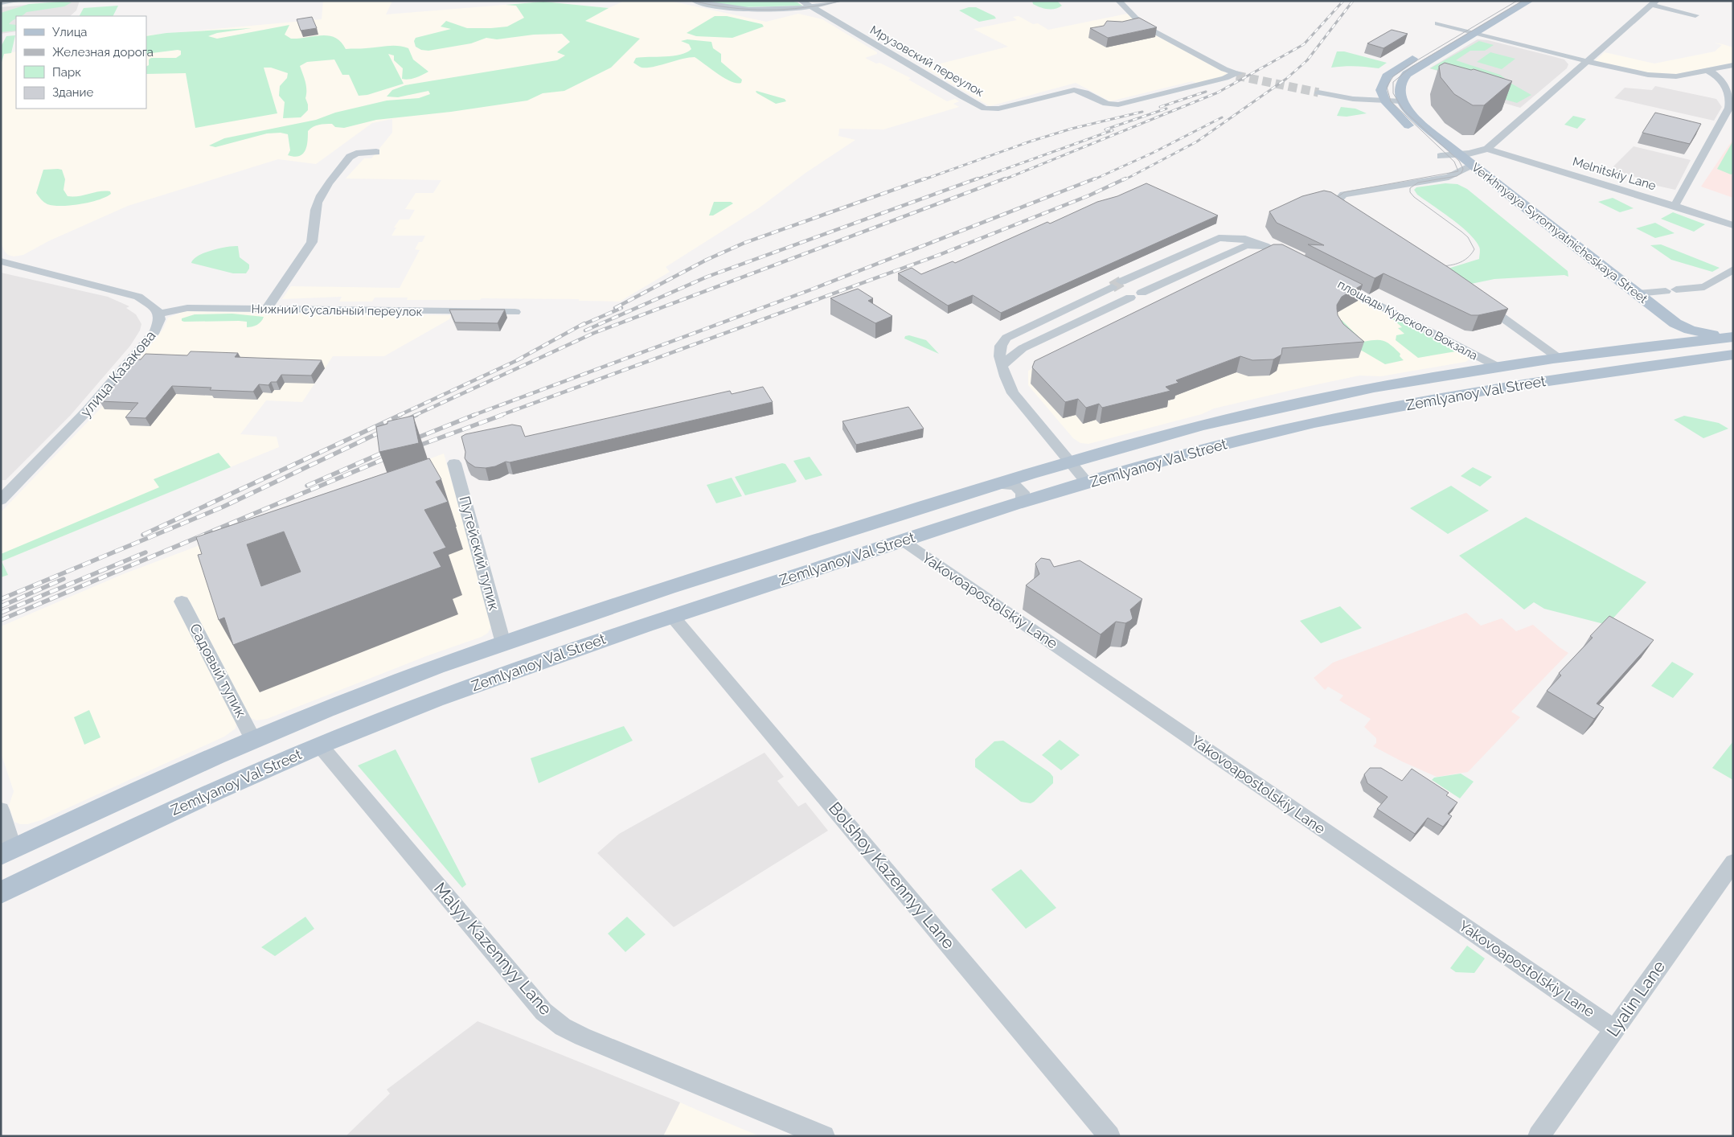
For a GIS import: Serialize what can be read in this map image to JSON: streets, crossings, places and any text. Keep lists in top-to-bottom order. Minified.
{"streets":{"main road":["Verkhnyaya Syromyatnicheskaya Street","Zemlyanoy Val Street"],"street":["Мрузовский переулок","Melnitskiy Lane","Нижний Сусальный переулок","площадь Курского Вокзала","улица Казакова","Путейский тупик","Yakovoapostolskiy Lane","Садовый тупик","Bolshoy Kazennyy Lane","Malyy Kazennyy Lane","Lyalin Lane"]},"crossings":[["Verkhnyaya Syromyatnicheskaya Street","Zemlyanoy Val Street"],["Нижний Сусальный переулок","улица Казакова"],["площадь Курского Вокзала","Zemlyanoy Val Street"],["Zemlyanoy Val Street","Путейский тупик"],["Zemlyanoy Val Street","Yakovoapostolskiy Lane"],["Zemlyanoy Val Street","Садовый тупик"],["Zemlyanoy Val Street","Bolshoy Kazennyy Lane"],["Zemlyanoy Val Street","Malyy Kazennyy Lane"],["Yakovoapostolskiy Lane","Lyalin Lane"]],"legend":["Улица","Железная дорога","Парк","Здание"]}
